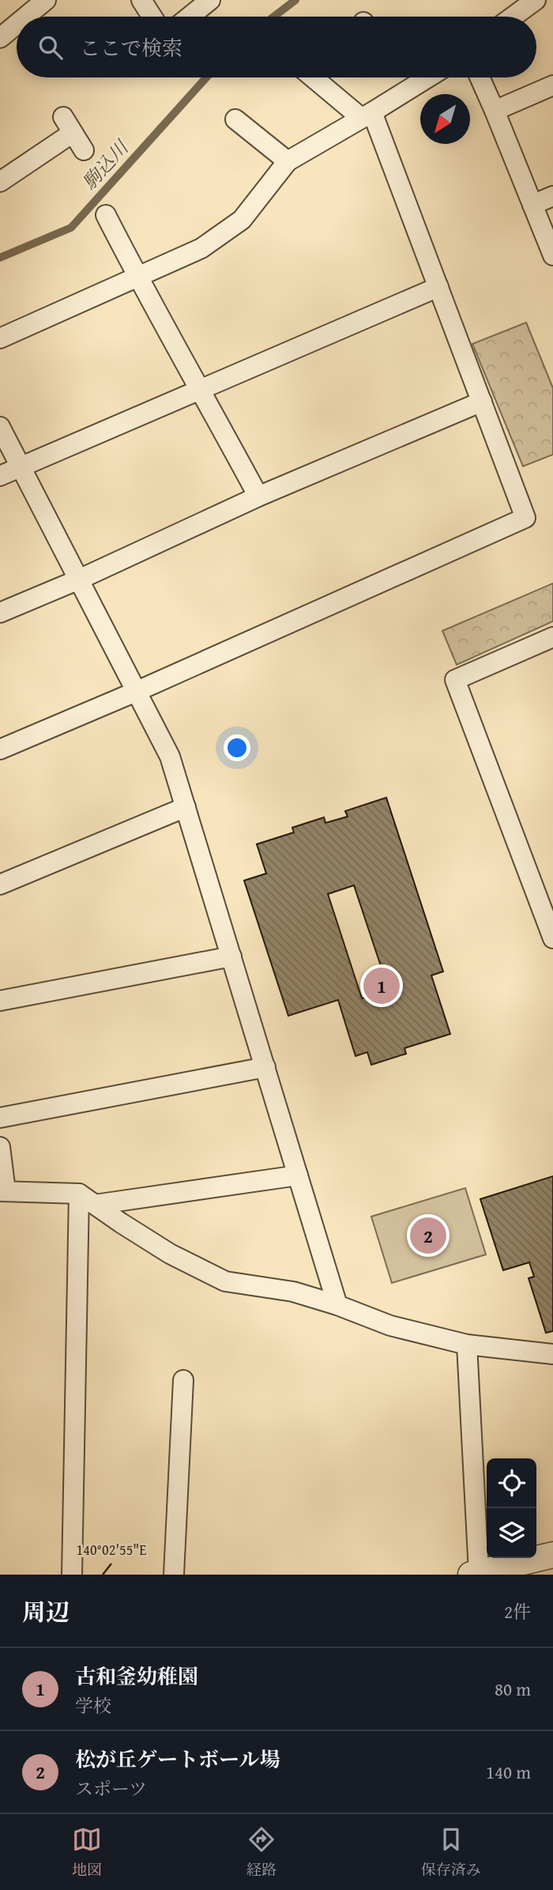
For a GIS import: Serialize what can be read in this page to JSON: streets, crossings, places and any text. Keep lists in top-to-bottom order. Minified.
{"water":["駒込川"],"north":"bottom left","page":{"search":"ここで検索","pins":["1","2"],"heading":["周辺","2件"],"list":[{"mark":"1","name":"古和釜幼稚園","note":"学校","value":"80 m"},{"mark":"2","name":"松が丘ゲートボール場","note":"スポーツ","value":"140 m"}],"nav":["地図","経路","保存済み"]},"coordinates":["140°02'55\"E"]}
